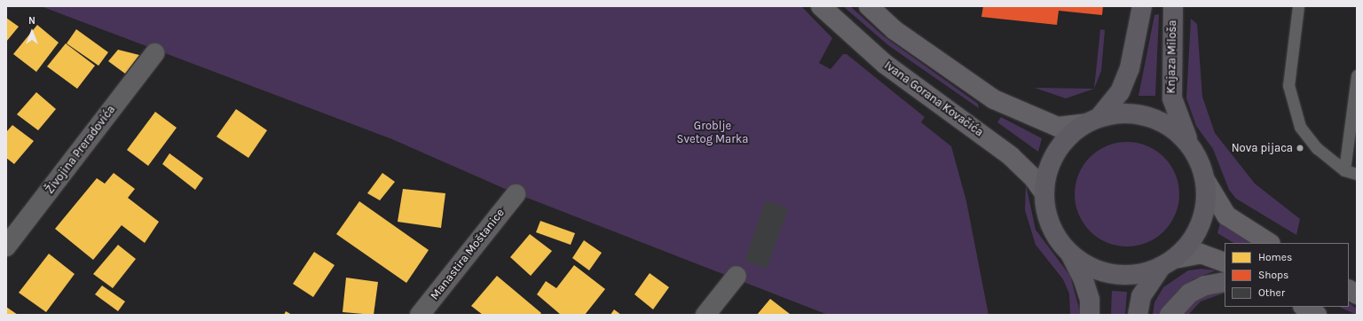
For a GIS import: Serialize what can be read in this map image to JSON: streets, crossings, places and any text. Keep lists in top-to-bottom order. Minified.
{"streets":{"main road":["Knjaza Miloša","Ivana Gorana Kovačića"],"street":["Živojina Preradovića","Manastira Moštanice"]},"parks":["Groblje Svetog Marka"],"places":["Nova pijaca"],"legend":["Homes","Shops","Other"],"north":"top"}
